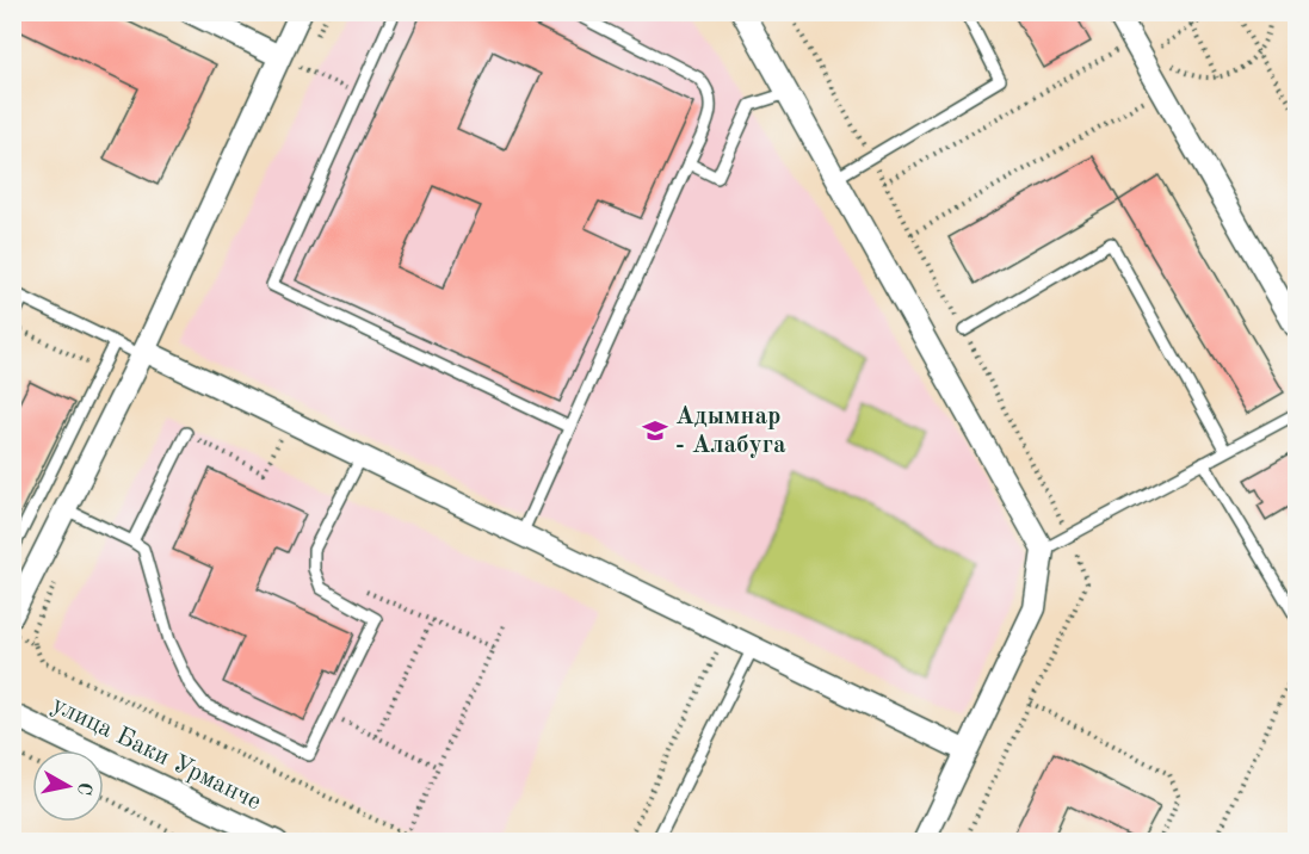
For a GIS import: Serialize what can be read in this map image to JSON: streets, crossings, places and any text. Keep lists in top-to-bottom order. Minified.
{"streets":{"street":["улица Баки Урманче"]},"places":{"school or university":["Адымнар - Алабуга"]},"north":"right"}
